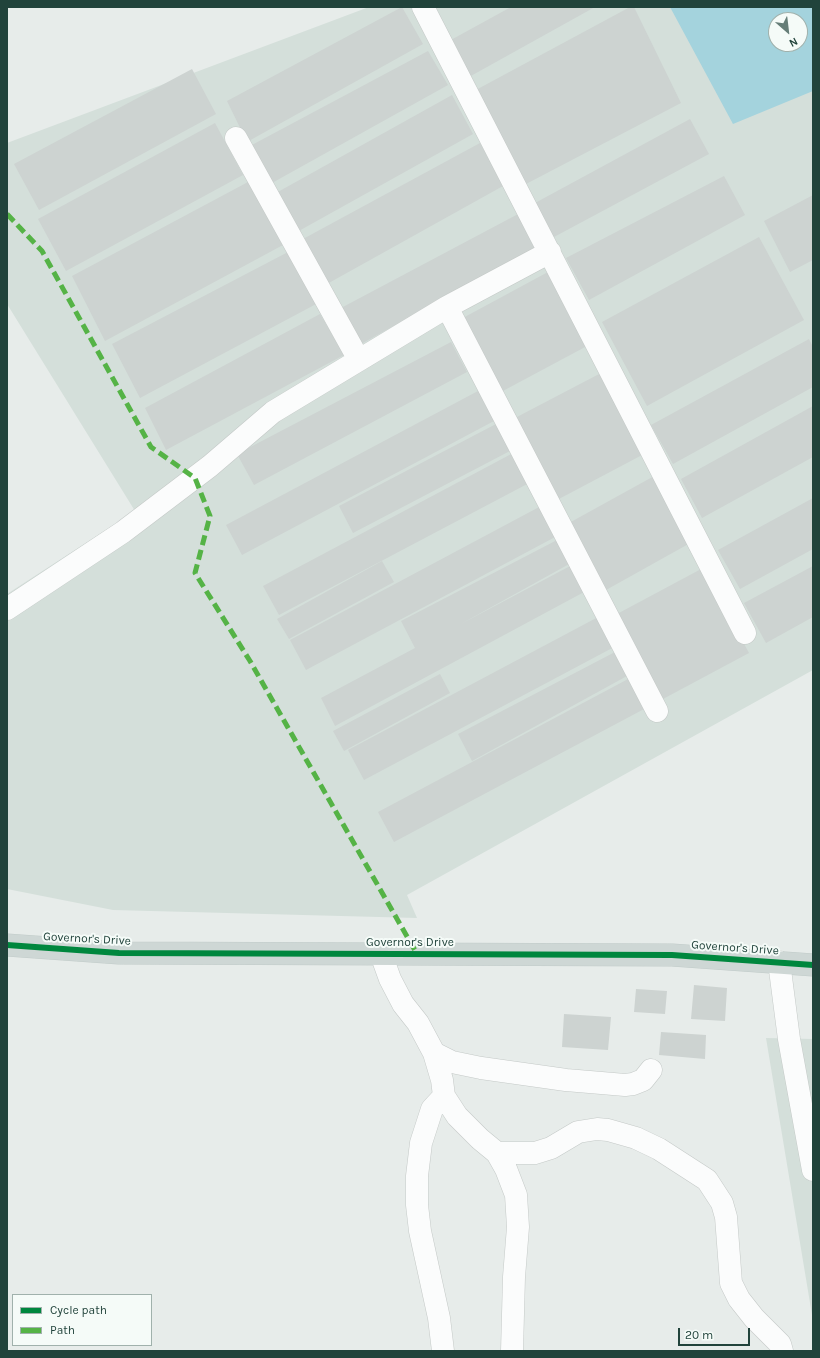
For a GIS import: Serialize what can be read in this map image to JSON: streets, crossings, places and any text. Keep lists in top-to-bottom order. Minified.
{"streets":{"main road":["Governor's Drive"]},"legend":["Cycle path","Path"],"scale_bar":"20 m","north":"bottom right"}
